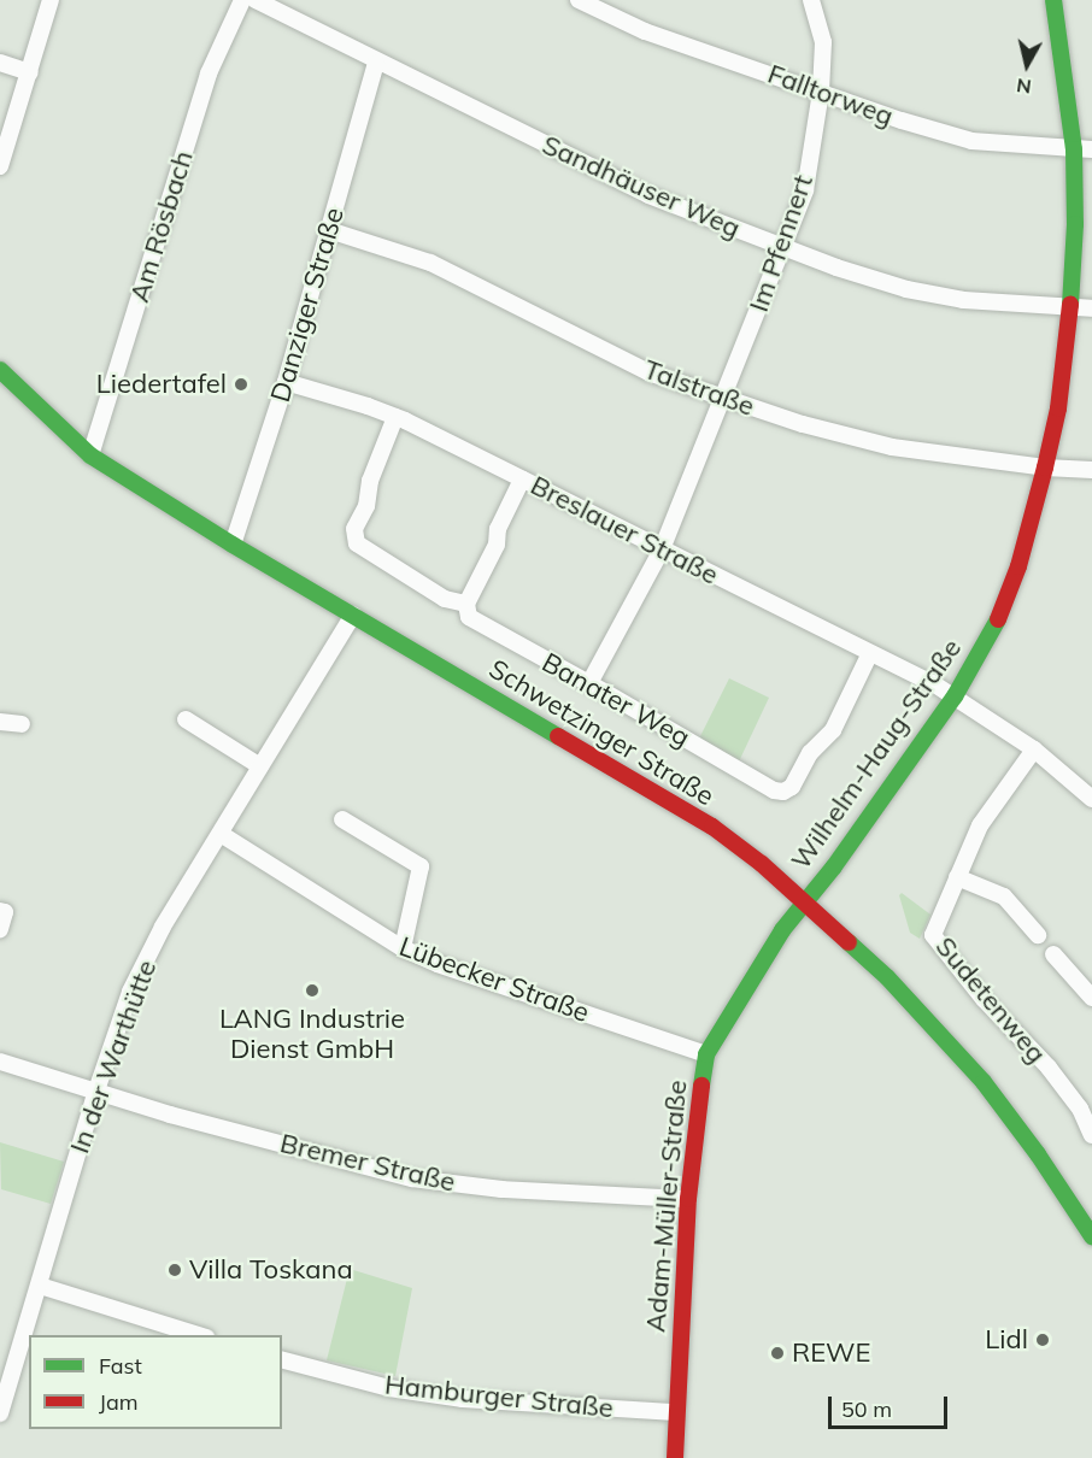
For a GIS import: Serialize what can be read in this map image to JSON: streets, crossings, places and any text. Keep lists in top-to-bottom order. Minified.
{"streets":{"street":["Falltorweg","Sandhäuser Weg","Am Rösbach","Im Pfennert","Danziger Straße","Talstraße","Breslauer Straße","Banater Weg","Schwetzinger Straße","Wilhelm-Haug-Straße","Lübecker Straße","Sudetenweg","In der Warthütte","Bremer Straße","Adam-Müller-Straße","Hamburger Straße"]},"crossings":[["Falltorweg","Im Pfennert"],["Falltorweg","Wilhelm-Haug-Straße"],["Sandhäuser Weg","Im Pfennert"],["Sandhäuser Weg","Danziger Straße"],["Sandhäuser Weg","Wilhelm-Haug-Straße"],["Am Rösbach","Schwetzinger Straße"],["Im Pfennert","Talstraße"],["Im Pfennert","Breslauer Straße"],["Im Pfennert","Banater Weg"],["Danziger Straße","Talstraße"],["Danziger Straße","Breslauer Straße"],["Danziger Straße","Schwetzinger Straße"],["Talstraße","Wilhelm-Haug-Straße"],["Breslauer Straße","Banater Weg"],["Breslauer Straße","Wilhelm-Haug-Straße"],["Breslauer Straße","Sudetenweg"],["Schwetzinger Straße","Wilhelm-Haug-Straße"],["Schwetzinger Straße","In der Warthütte"],["Schwetzinger Straße","Adam-Müller-Straße"],["Wilhelm-Haug-Straße","Adam-Müller-Straße"],["Lübecker Straße","In der Warthütte"],["Lübecker Straße","Adam-Müller-Straße"],["In der Warthütte","Bremer Straße"],["Bremer Straße","Adam-Müller-Straße"],["Adam-Müller-Straße","Hamburger Straße"]],"places":["Liedertafel","LANG Industrie Dienst GmbH","Villa Toskana","Lidl","REWE"],"legend":["Fast","Jam"],"scale_bar":"50 m","north":"bottom"}
